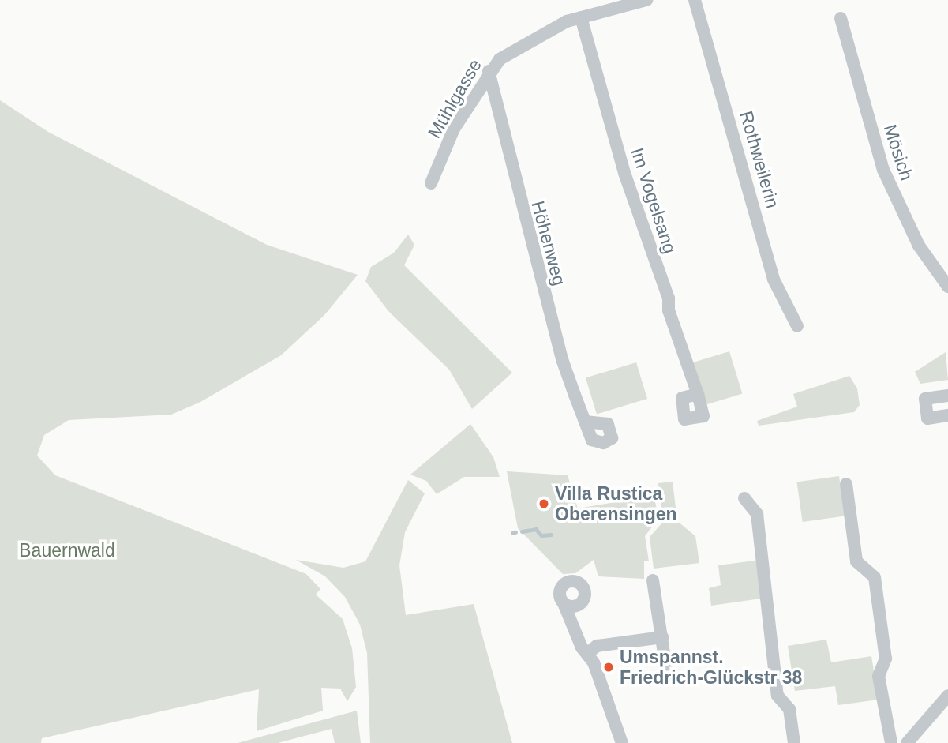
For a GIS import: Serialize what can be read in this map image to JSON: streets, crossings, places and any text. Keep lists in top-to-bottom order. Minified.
{"streets":{"street":["Mühlgasse","Mösich","Rothweilerin","Im Vogelsang","Höhenweg"]},"crossings":[["Mühlgasse","Im Vogelsang"],["Mühlgasse","Höhenweg"]],"parks":["Bauernwald"],"places":["Villa Rustica Oberensingen","Umspannst. Friedrich-Glückstr 38"]}
